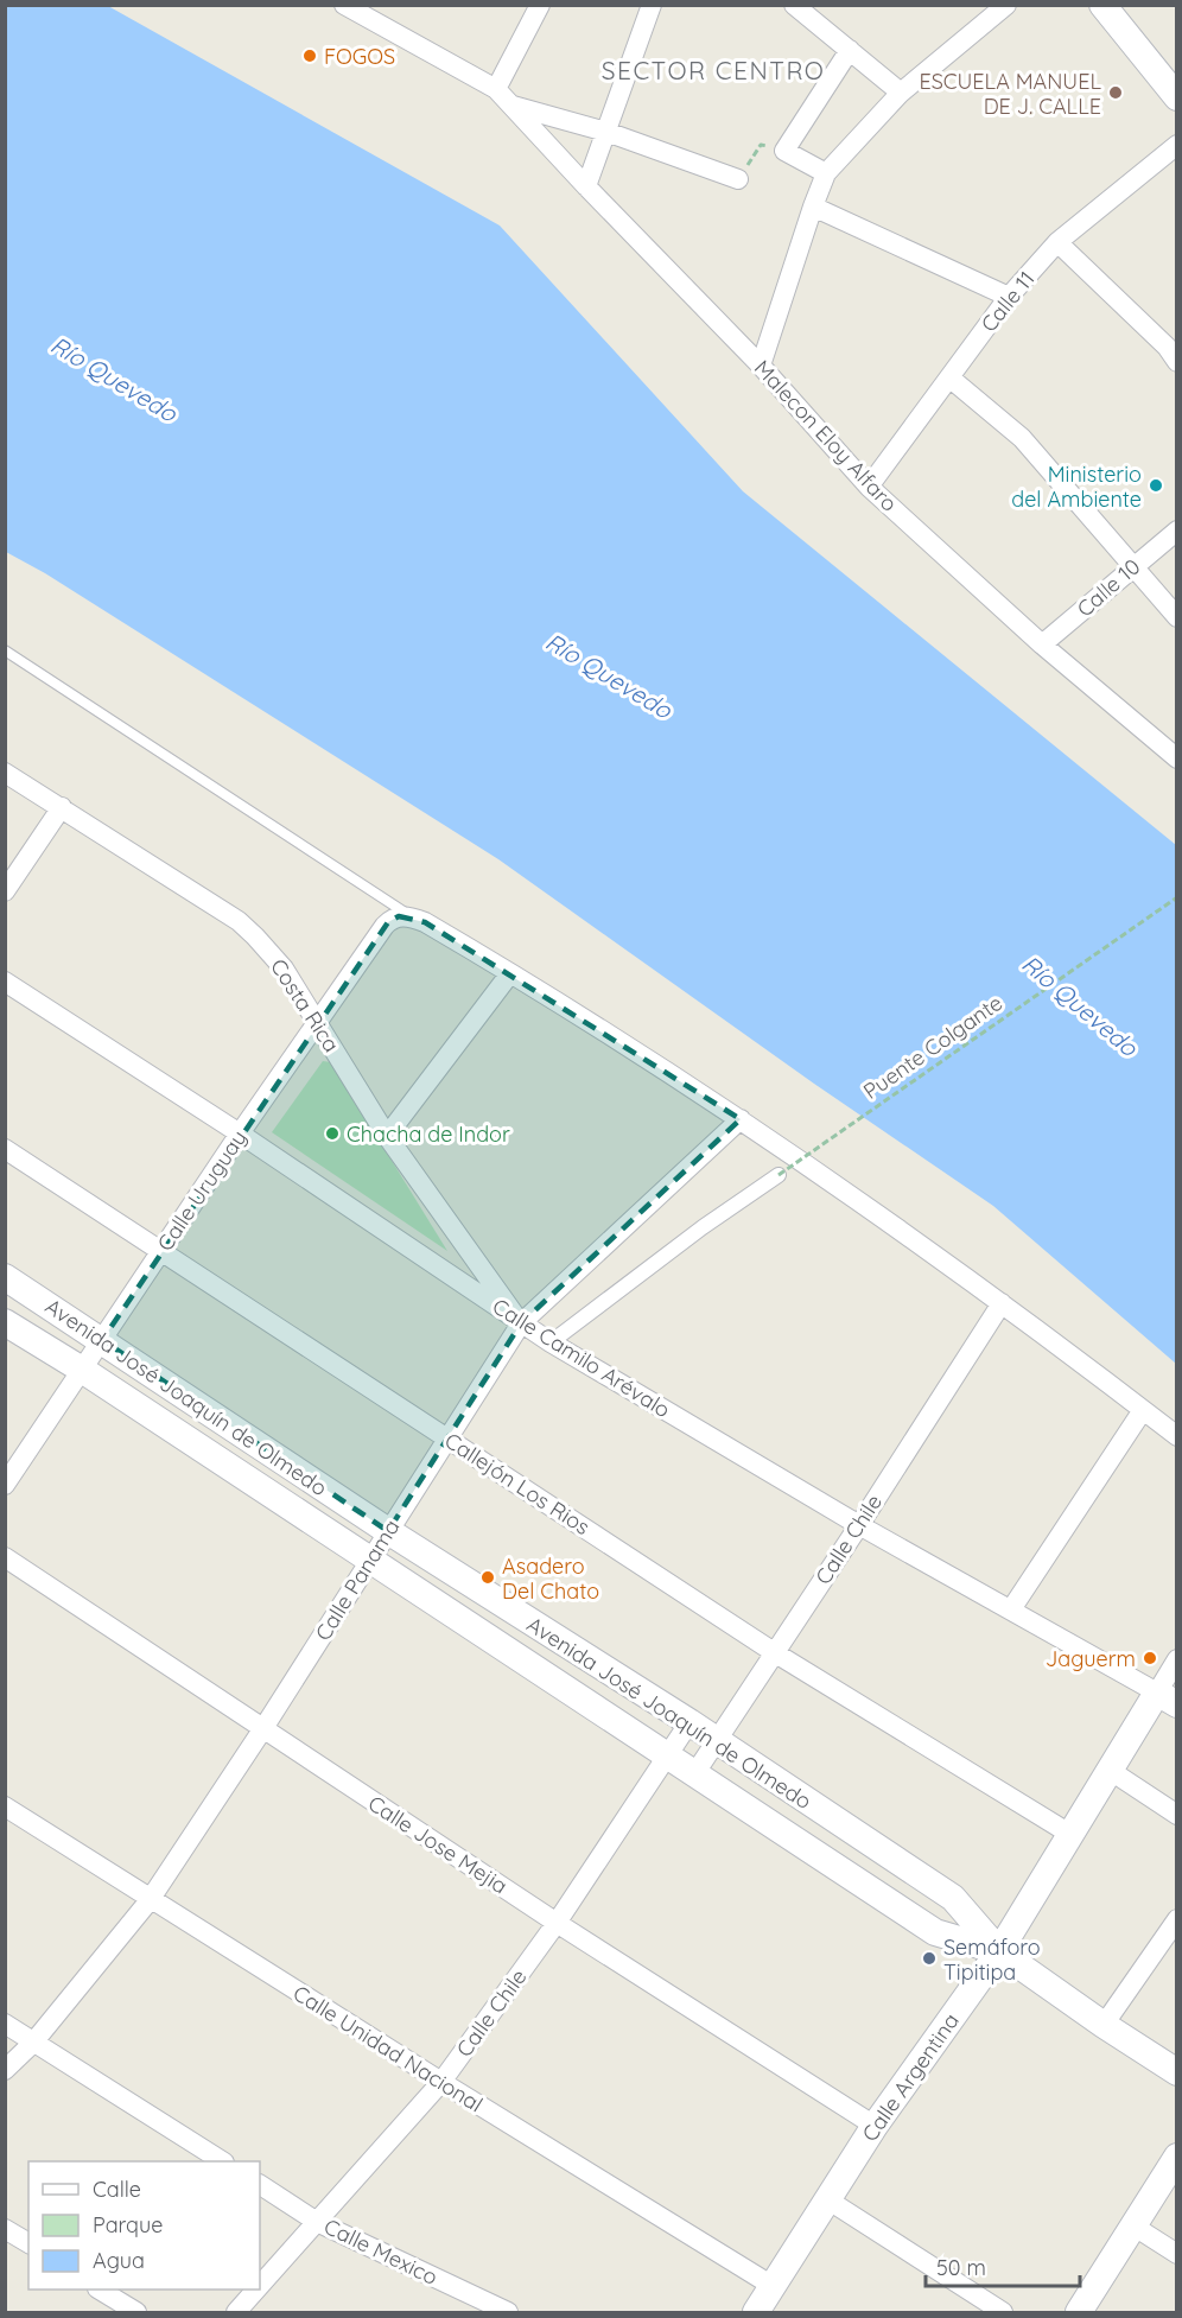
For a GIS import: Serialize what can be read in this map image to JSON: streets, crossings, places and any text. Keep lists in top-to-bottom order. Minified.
{"streets":{"main road":["Avenida José Joaquín de Olmedo","Calle Argentina"],"street":["Calle 11","Malecon Eloy Alfaro","Calle 10","Costa Rica","Calle Uruguay","Calle Camilo Arévalo","Callejón Los Rios","Calle Chile","Calle Panama","Calle Jose Mejia","Calle Unidad Nacional","Calle Mexico"],"path":["Puente Colgante"]},"crossings":[["Calle 11","Malecon Eloy Alfaro"],["Malecon Eloy Alfaro","Calle 10"],["Costa Rica","Calle Uruguay"],["Costa Rica","Calle Camilo Arévalo"],["Costa Rica","Calle Panama"],["Calle Uruguay","Calle Camilo Arévalo"],["Calle Uruguay","Avenida José Joaquín de Olmedo"],["Calle Uruguay","Callejón Los Rios"],["Calle Camilo Arévalo","Calle Chile"],["Calle Camilo Arévalo","Calle Panama"],["Calle Camilo Arévalo","Calle Argentina"],["Avenida José Joaquín de Olmedo","Calle Chile"],["Avenida José Joaquín de Olmedo","Calle Panama"],["Avenida José Joaquín de Olmedo","Calle Argentina"],["Callejón Los Rios","Calle Chile"],["Callejón Los Rios","Calle Panama"],["Callejón Los Rios","Calle Argentina"],["Calle Chile","Calle Jose Mejia"],["Calle Chile","Calle Unidad Nacional"],["Calle Chile","Calle Mexico"],["Calle Panama","Calle Jose Mejia"],["Calle Panama","Calle Unidad Nacional"],["Calle Jose Mejia","Calle Argentina"],["Calle Unidad Nacional","Calle Argentina"]],"districts":["SECTOR CENTRO"],"water":["Río Quevedo"],"places":["FOGOS","ESCUELA MANUEL DE J. CALLE","Ministerio del Ambiente","Chacha de Indor","Asadero Del Chato","Jaguerm","Semáforo Tipitipa"],"legend":["Calle","Parque","Agua"],"scale_bar":"50 m"}
